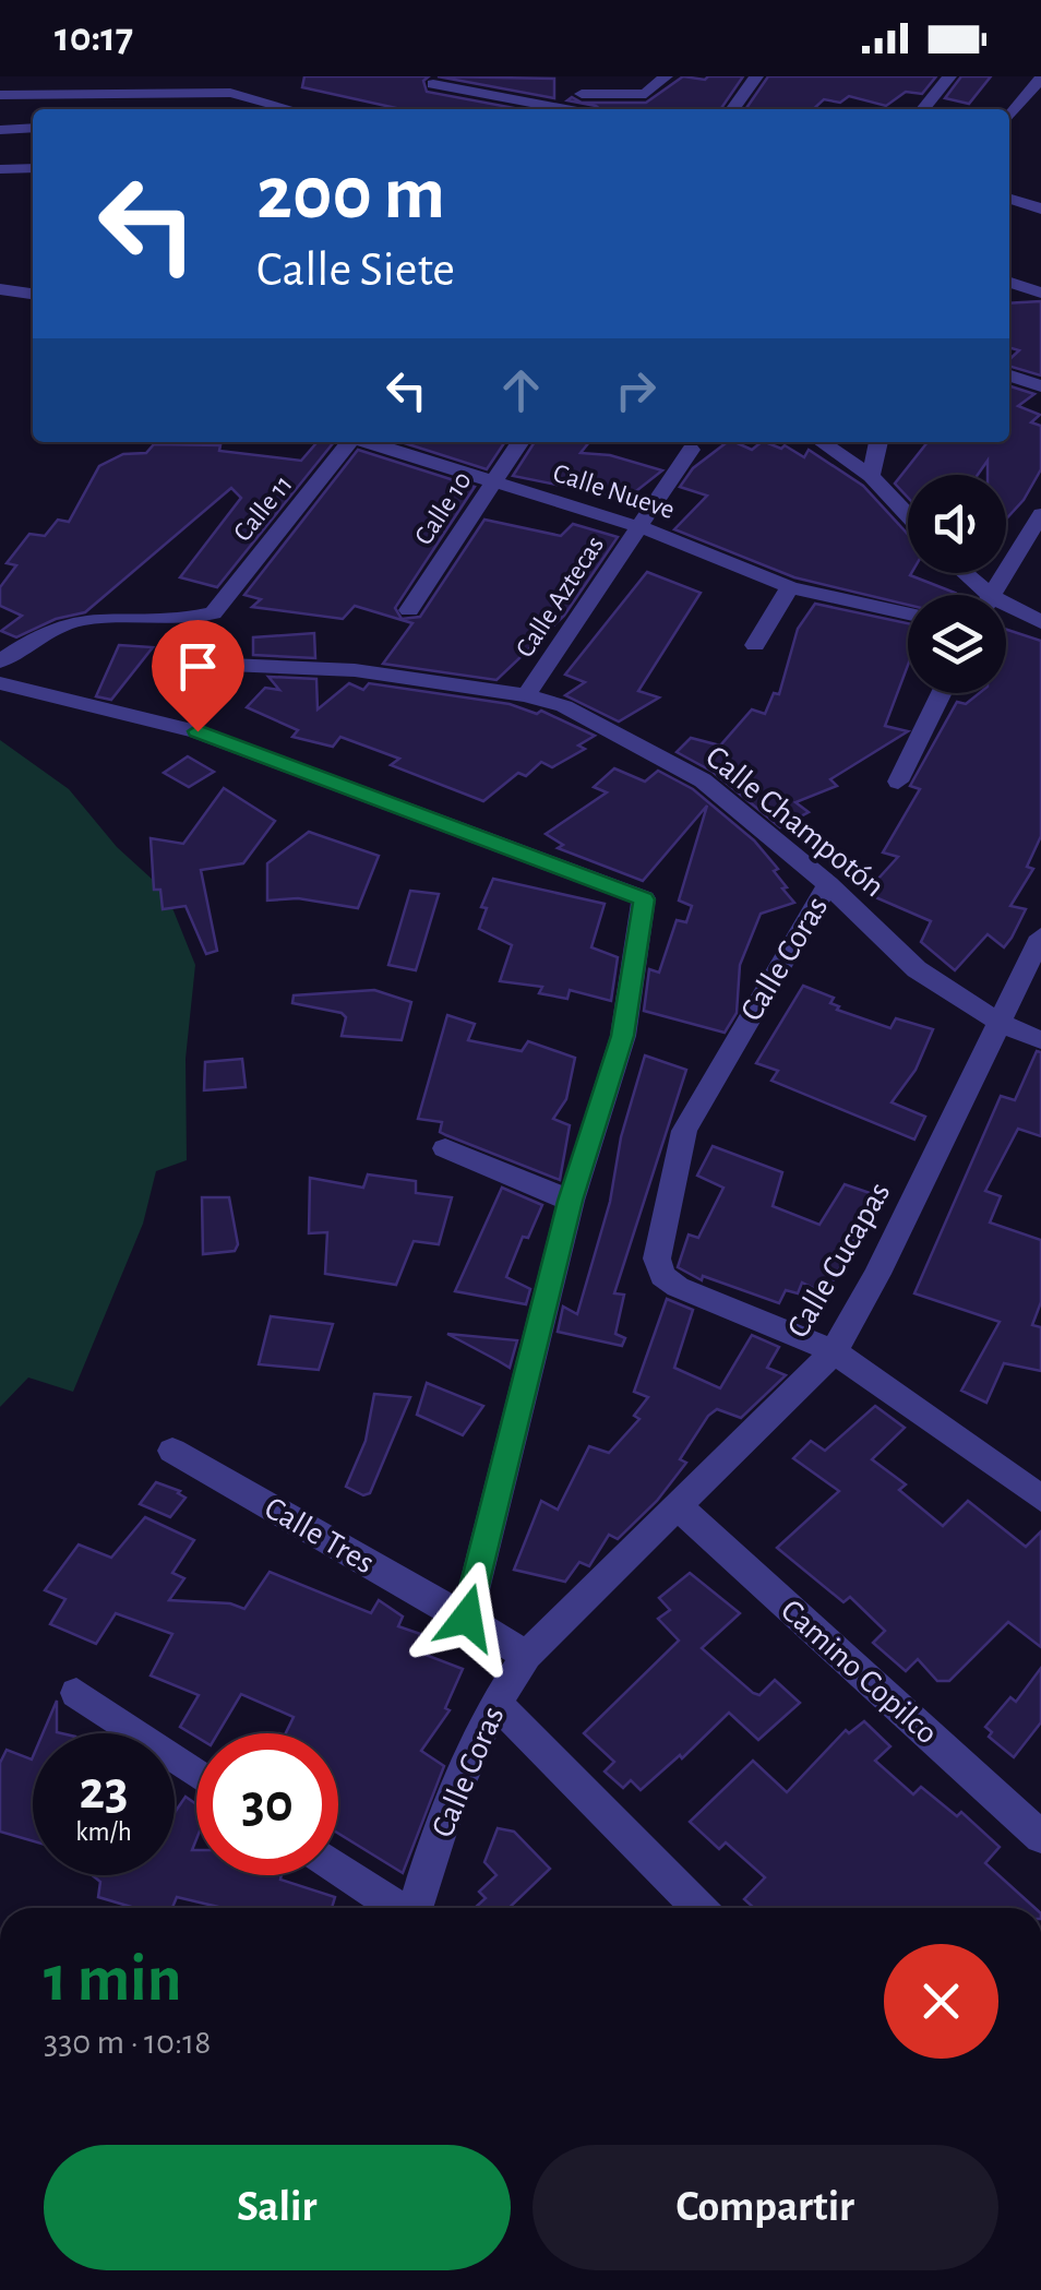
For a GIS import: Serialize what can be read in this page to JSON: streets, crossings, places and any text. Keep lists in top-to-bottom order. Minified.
{"streets":{"street":["Calle Nueve","Calle 11","Calle 10","Calle Aztecas","Calle Champotón","Calle Coras","Calle Cucapas","Calle Tres","Camino Copilco"]},"crossings":[["Calle Nueve","Calle 10"],["Calle Nueve","Calle Aztecas"],["Calle Aztecas","Calle Champotón"],["Calle Champotón","Calle Coras"],["Calle Champotón","Calle Cucapas"],["Calle Coras","Calle Cucapas"],["Calle Cucapas","Camino Copilco"]],"page":{"status":"10:17","turn":["200 m","Calle Siete"],"speed":"23 km/h","limit":"30","heading":["1 min","330 m · 10:18"],"buttons":["Salir","Compartir"]}}
